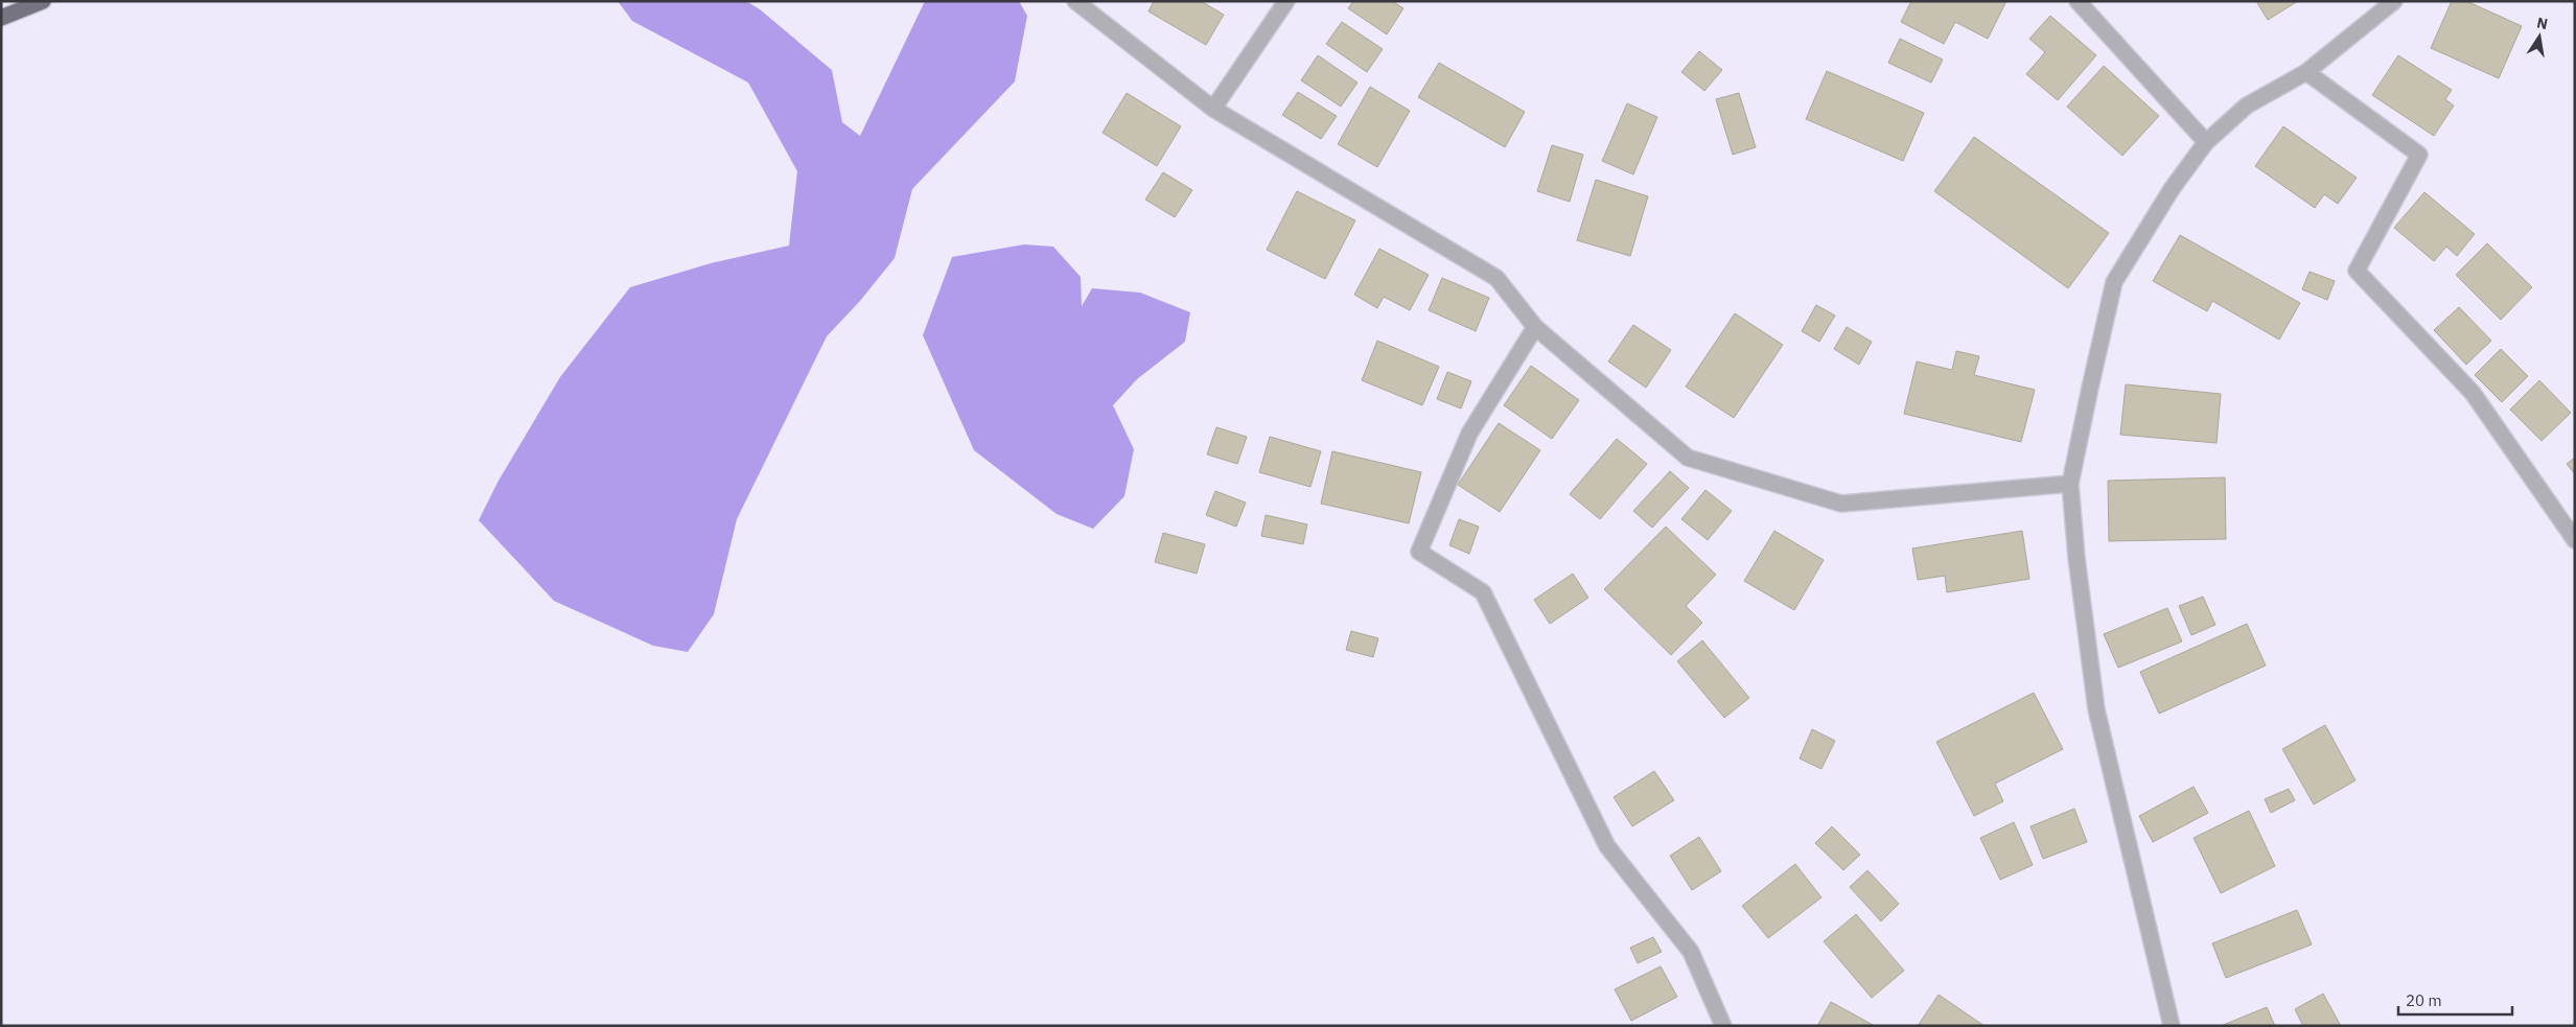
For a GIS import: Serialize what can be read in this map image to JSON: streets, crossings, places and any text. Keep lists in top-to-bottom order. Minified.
{"scale_bar":"20 m","north":"top"}
